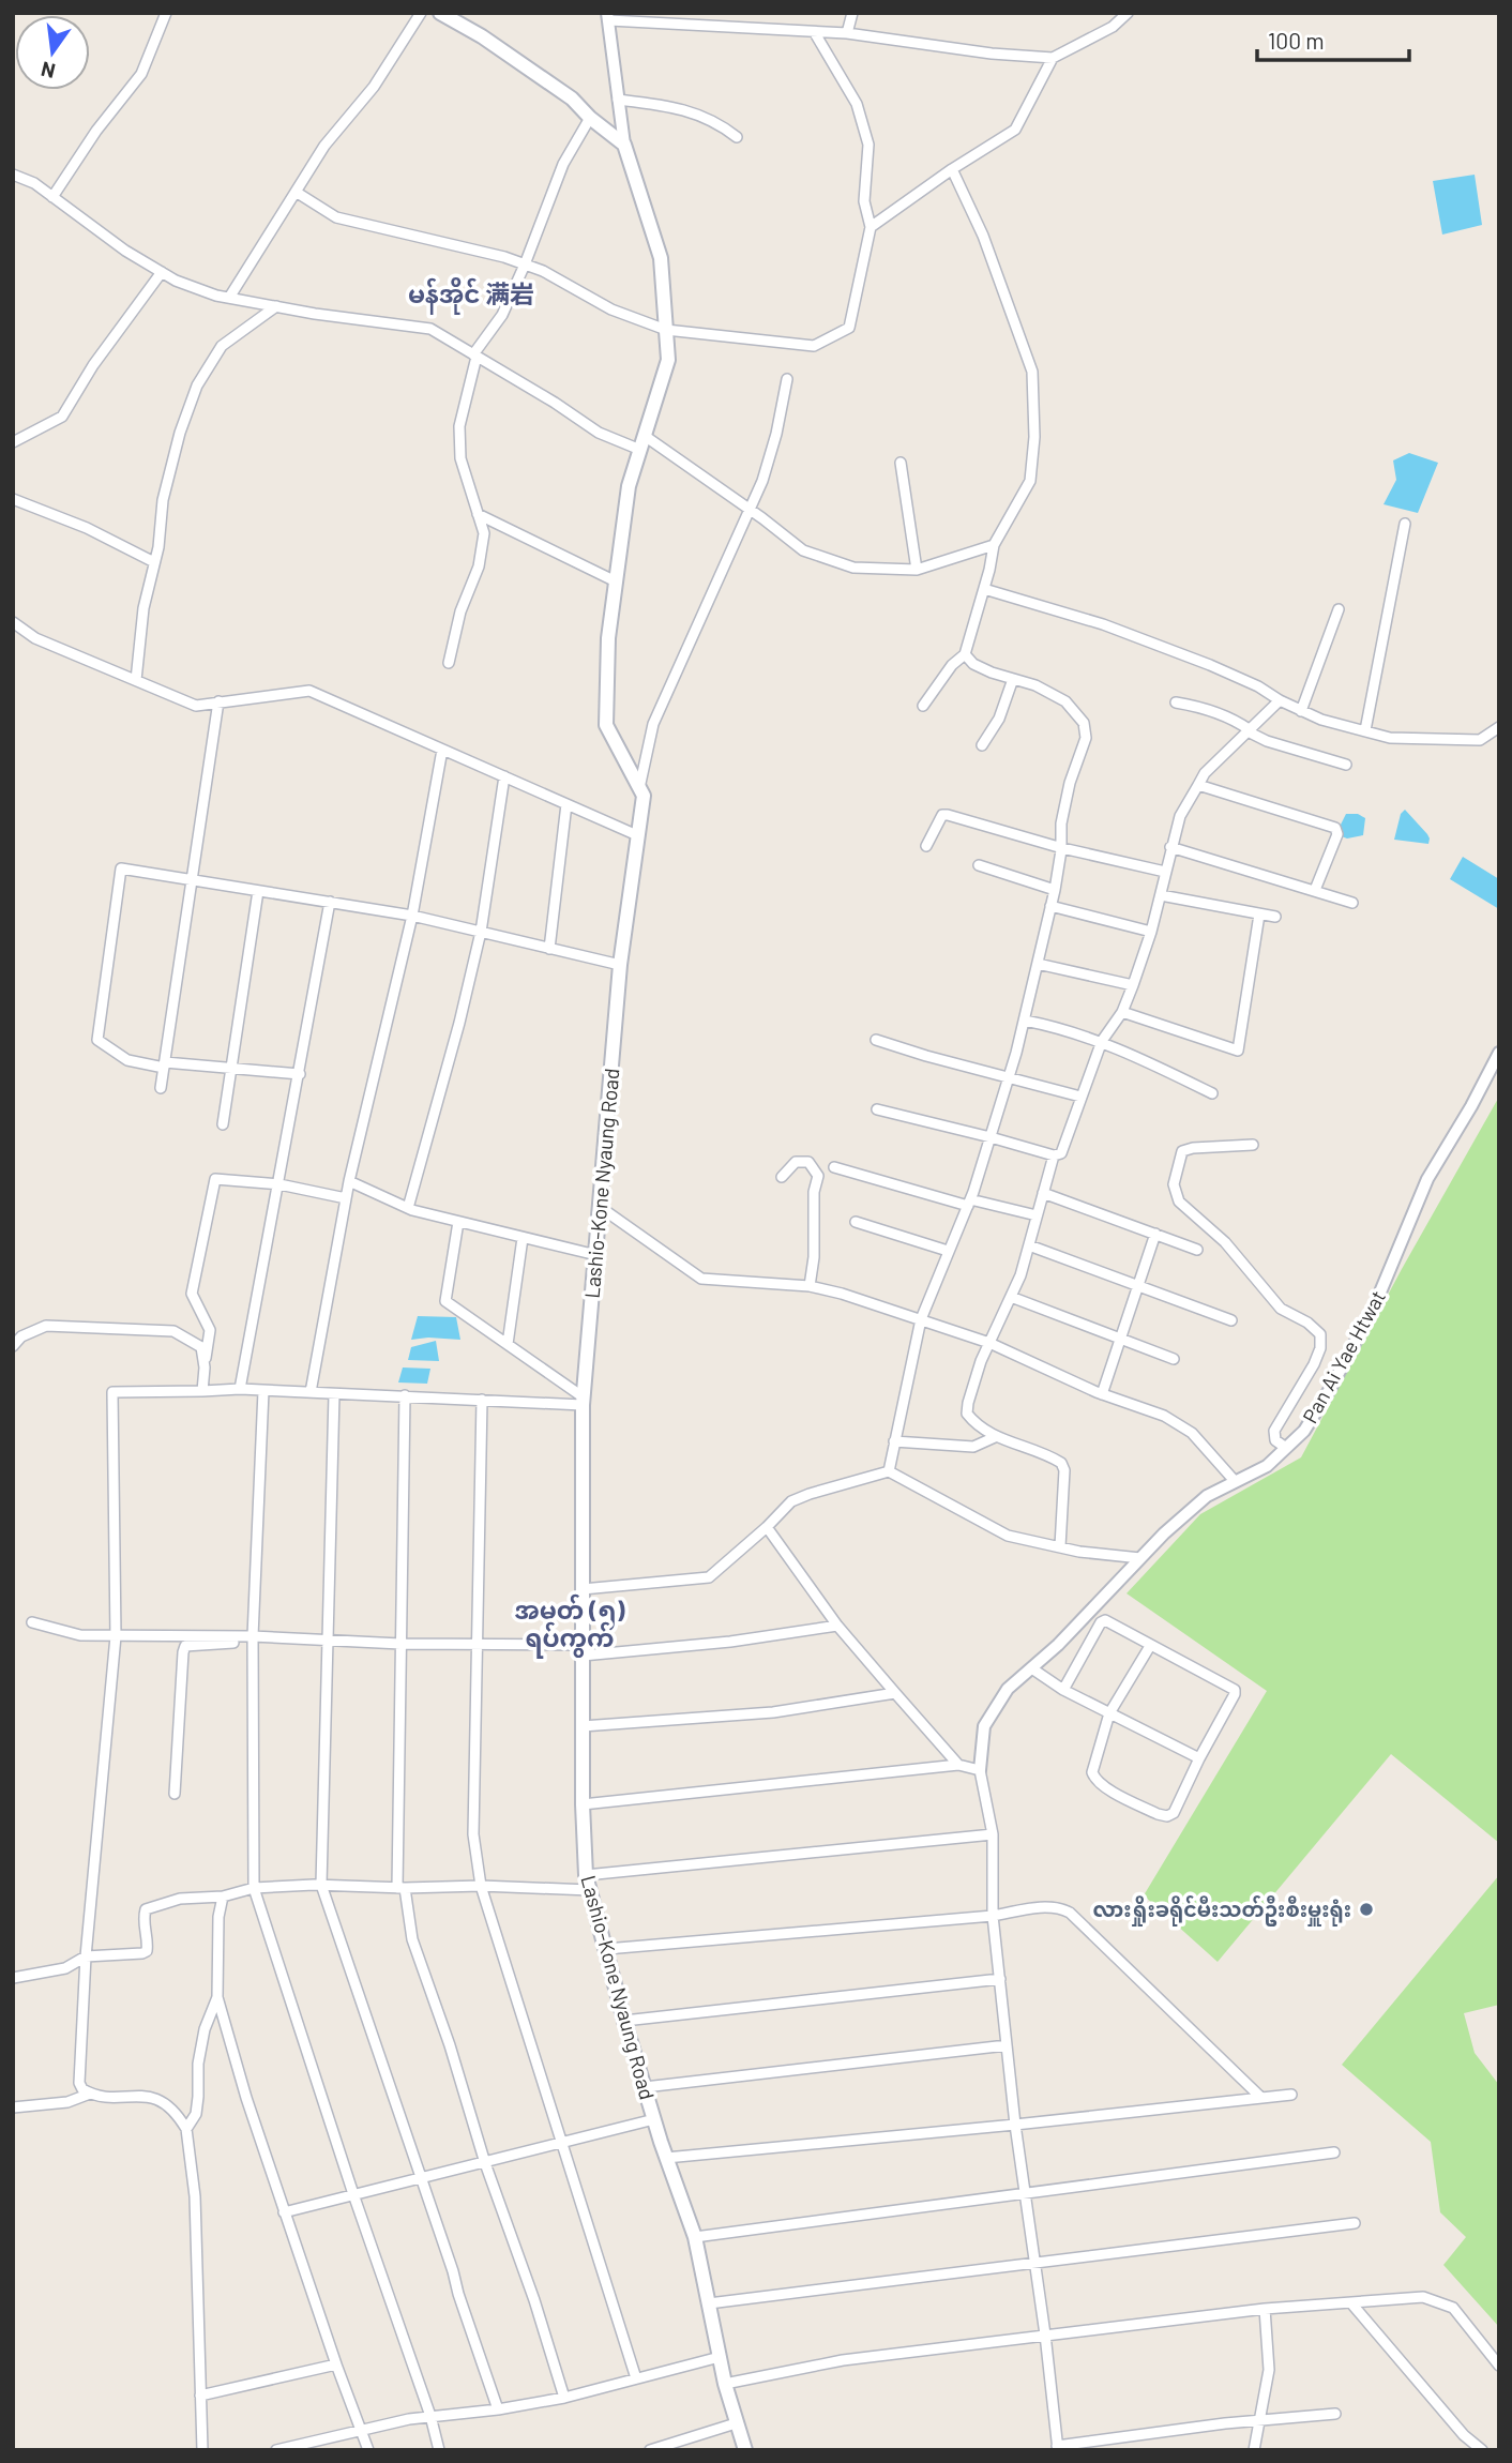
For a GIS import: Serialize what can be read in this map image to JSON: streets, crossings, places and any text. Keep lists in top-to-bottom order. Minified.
{"streets":{"main road":["Lashio-Kone Nyaung Road"],"street":["Pan Ai Yae Htwat"]},"districts":["မန်အိုင် 满岩","အမှတ် (၅) ရပ်ကွက်"],"places":["လားရှိုးခရိုင်မီးသတ်ဦးစီးမှူးရုံး"],"scale_bar":"100 m","north":"bottom"}
